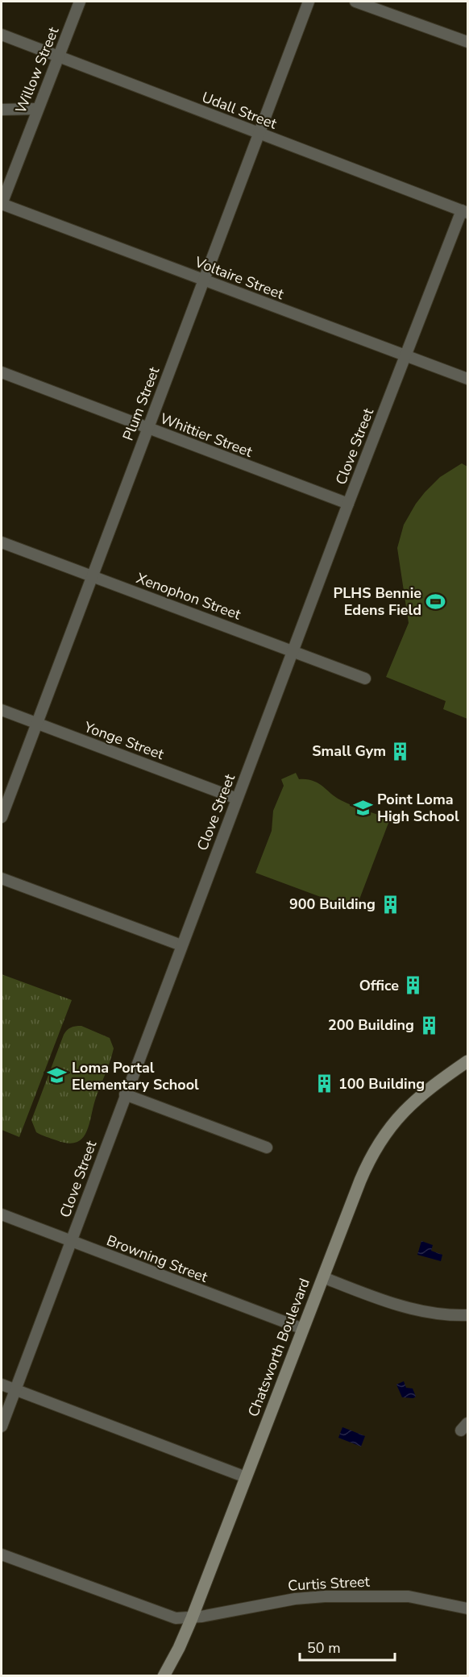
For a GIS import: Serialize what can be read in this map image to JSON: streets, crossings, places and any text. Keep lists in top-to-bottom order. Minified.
{"streets":{"main road":["Chatsworth Boulevard"],"street":["Willow Street","Udall Street","Voltaire Street","Plum Street","Whittier Street","Clove Street","Xenophon Street","Yonge Street","Browning Street","Curtis Street"]},"crossings":[["Willow Street","Udall Street"],["Willow Street","Voltaire Street"],["Udall Street","Plum Street"],["Udall Street","Clove Street"],["Voltaire Street","Plum Street"],["Voltaire Street","Clove Street"],["Plum Street","Whittier Street"],["Plum Street","Xenophon Street"],["Plum Street","Yonge Street"],["Whittier Street","Clove Street"],["Clove Street","Xenophon Street"],["Clove Street","Yonge Street"],["Clove Street","Browning Street"],["Browning Street","Chatsworth Boulevard"],["Chatsworth Boulevard","Curtis Street"]],"places":{"sports":["PLHS Bennie Edens Field"],"building":["Small Gym","900 Building","Office","200 Building","100 Building"],"school or university":["Point Loma High School","Loma Portal Elementary School"]},"scale_bar":"50 m"}
